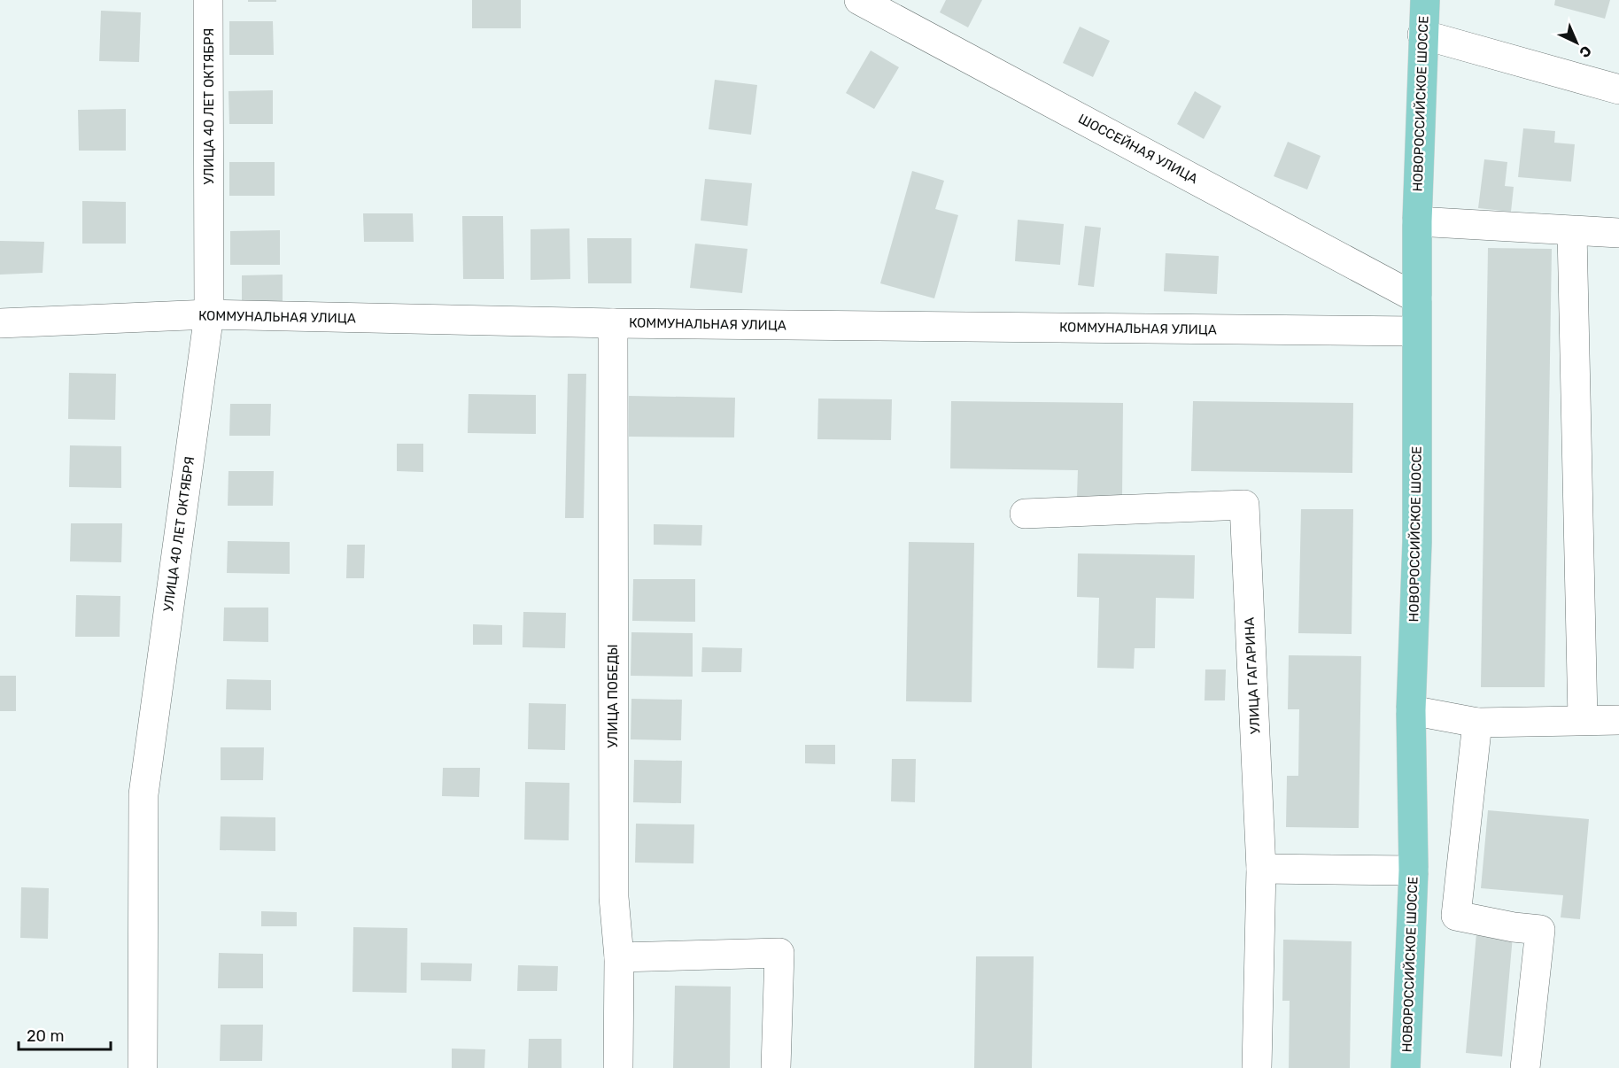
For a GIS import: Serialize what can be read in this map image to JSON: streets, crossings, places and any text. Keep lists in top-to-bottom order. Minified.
{"streets":{"main road":["НОВОРОССИЙСКОЕ ШОССЕ"],"street":["УЛИЦА 40 ЛЕТ ОКТЯБРЯ","ШОССЕЙНАЯ УЛИЦА","КОММУНАЛЬНАЯ УЛИЦА","УЛИЦА ГАГАРИНА","УЛИЦА ПОБЕДЫ"]},"crossings":[["НОВОРОССИЙСКОЕ ШОССЕ","ШОССЕЙНАЯ УЛИЦА"],["НОВОРОССИЙСКОЕ ШОССЕ","КОММУНАЛЬНАЯ УЛИЦА"],["УЛИЦА 40 ЛЕТ ОКТЯБРЯ","КОММУНАЛЬНАЯ УЛИЦА"],["КОММУНАЛЬНАЯ УЛИЦА","УЛИЦА ПОБЕДЫ"]],"scale_bar":"20 m","north":"bottom right"}
